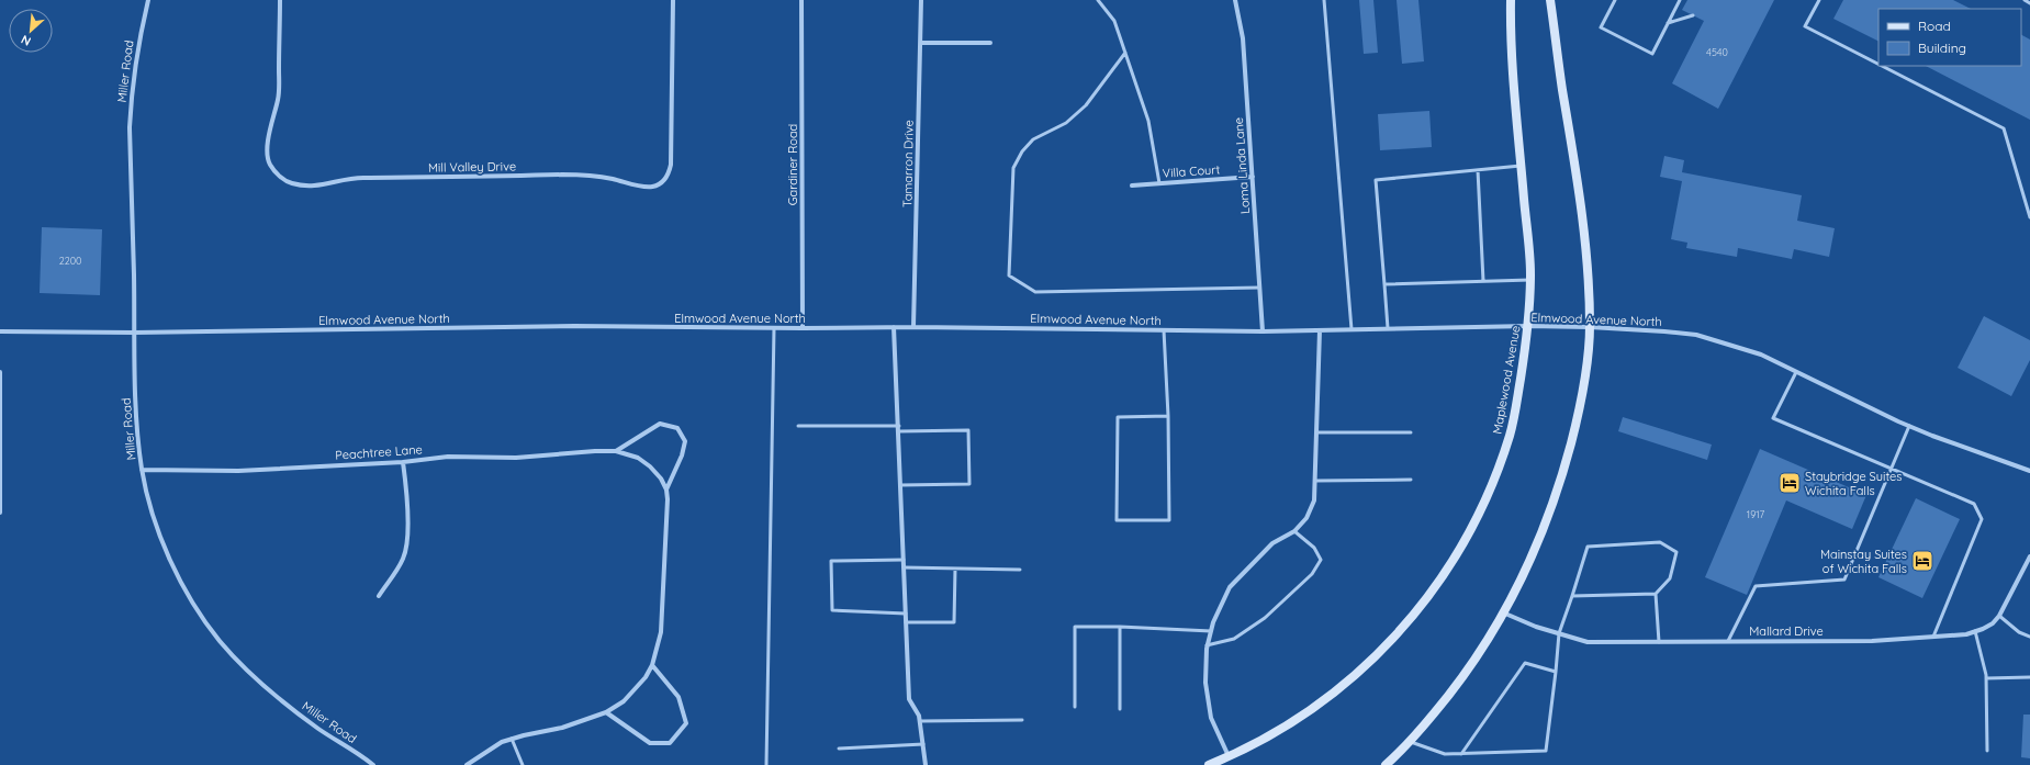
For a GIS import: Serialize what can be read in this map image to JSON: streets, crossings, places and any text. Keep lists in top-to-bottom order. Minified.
{"streets":{"street":["Miller Road","Tamarron Drive","Gardiner Road","Loma Linda Lane","Mill Valley Drive","Villa Court","Elmwood Avenue North","Maplewood Avenue","Peachtree Lane","Mallard Drive"]},"crossings":[["Miller Road","Elmwood Avenue North"],["Miller Road","Peachtree Lane"],["Tamarron Drive","Elmwood Avenue North"],["Gardiner Road","Elmwood Avenue North"],["Loma Linda Lane","Villa Court"],["Loma Linda Lane","Elmwood Avenue North"],["Elmwood Avenue North","Maplewood Avenue"]],"places":{"hotel":["Staybridge Suites Wichita Falls","Mainstay Suites of Wichita Falls"]},"house_numbers":["4540","2200","1917"],"legend":["Road","Building"],"north":"bottom left"}
